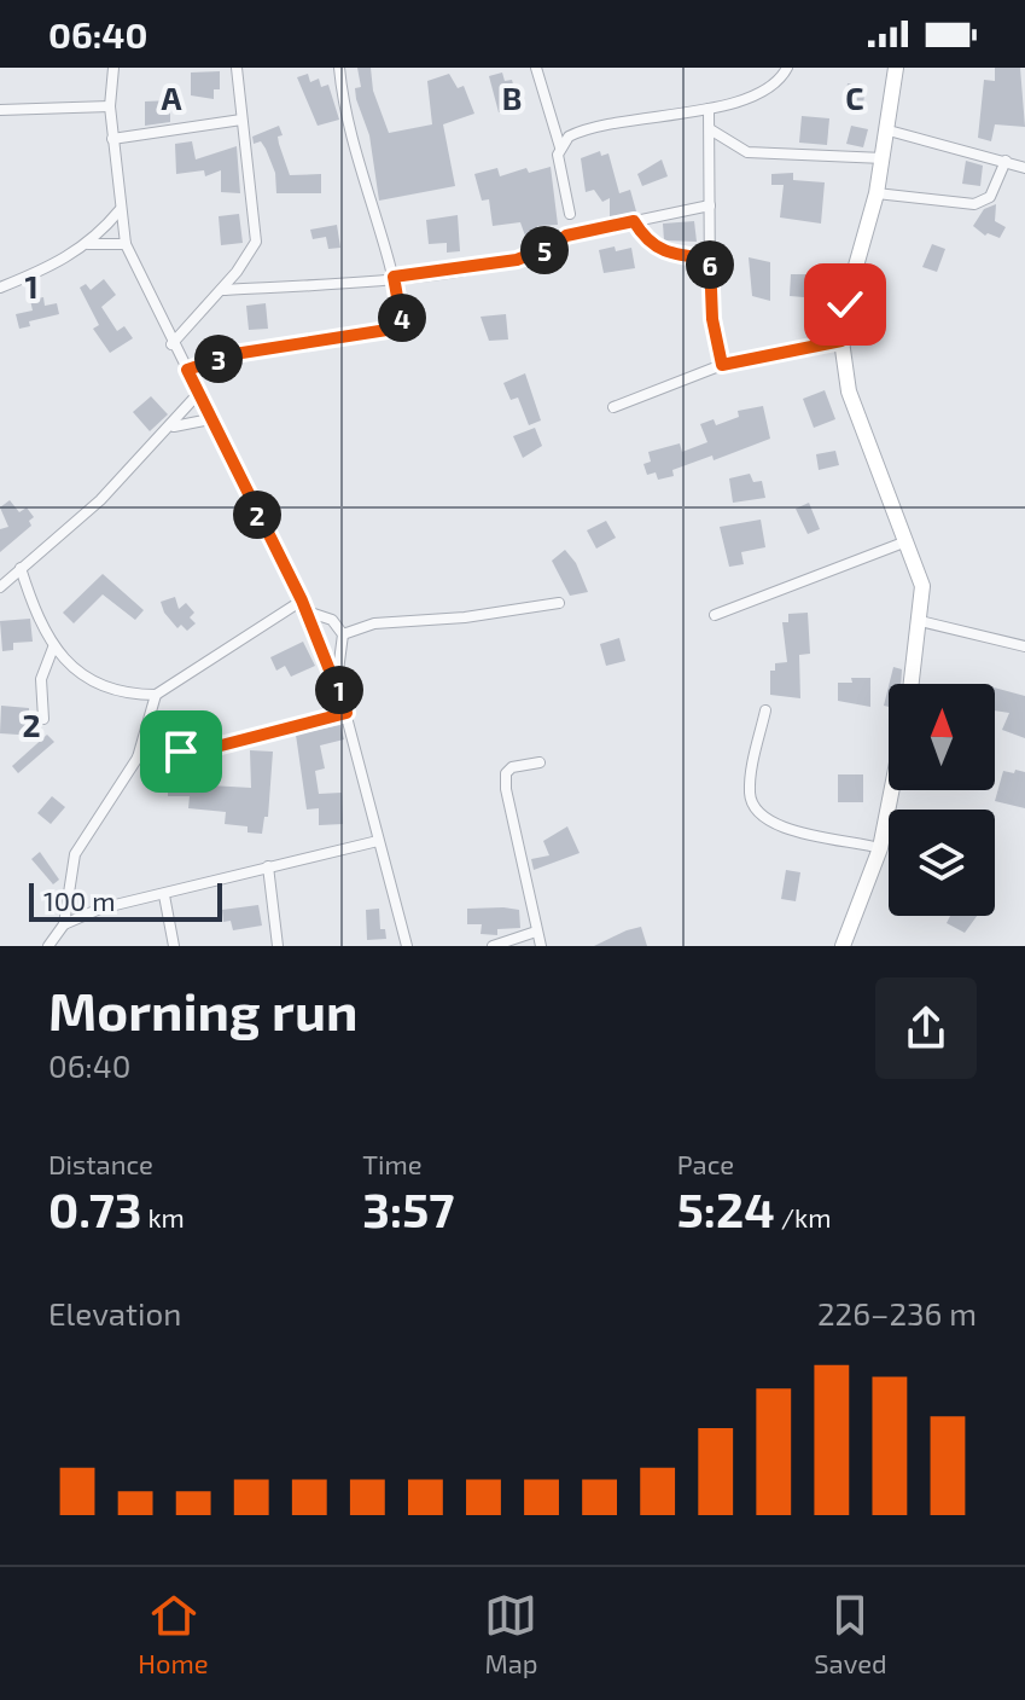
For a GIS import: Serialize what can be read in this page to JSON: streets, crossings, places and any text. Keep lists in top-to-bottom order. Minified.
{"scale_bar":"100 m","north":"top","page":{"status":"06:40","pins":["5","6","4","3","2","1"],"scale":"100 m","heading":["Morning run","06:40"],"stats":[["Distance","0.73 km"],["Time","3:57"],["Pace","5:24 /km"]],"chart":["Elevation","226–236 m"],"tabs":["Home","Map","Saved"]},"grid":{"columns":["A","B","C"],"rows":["1","2"]}}
